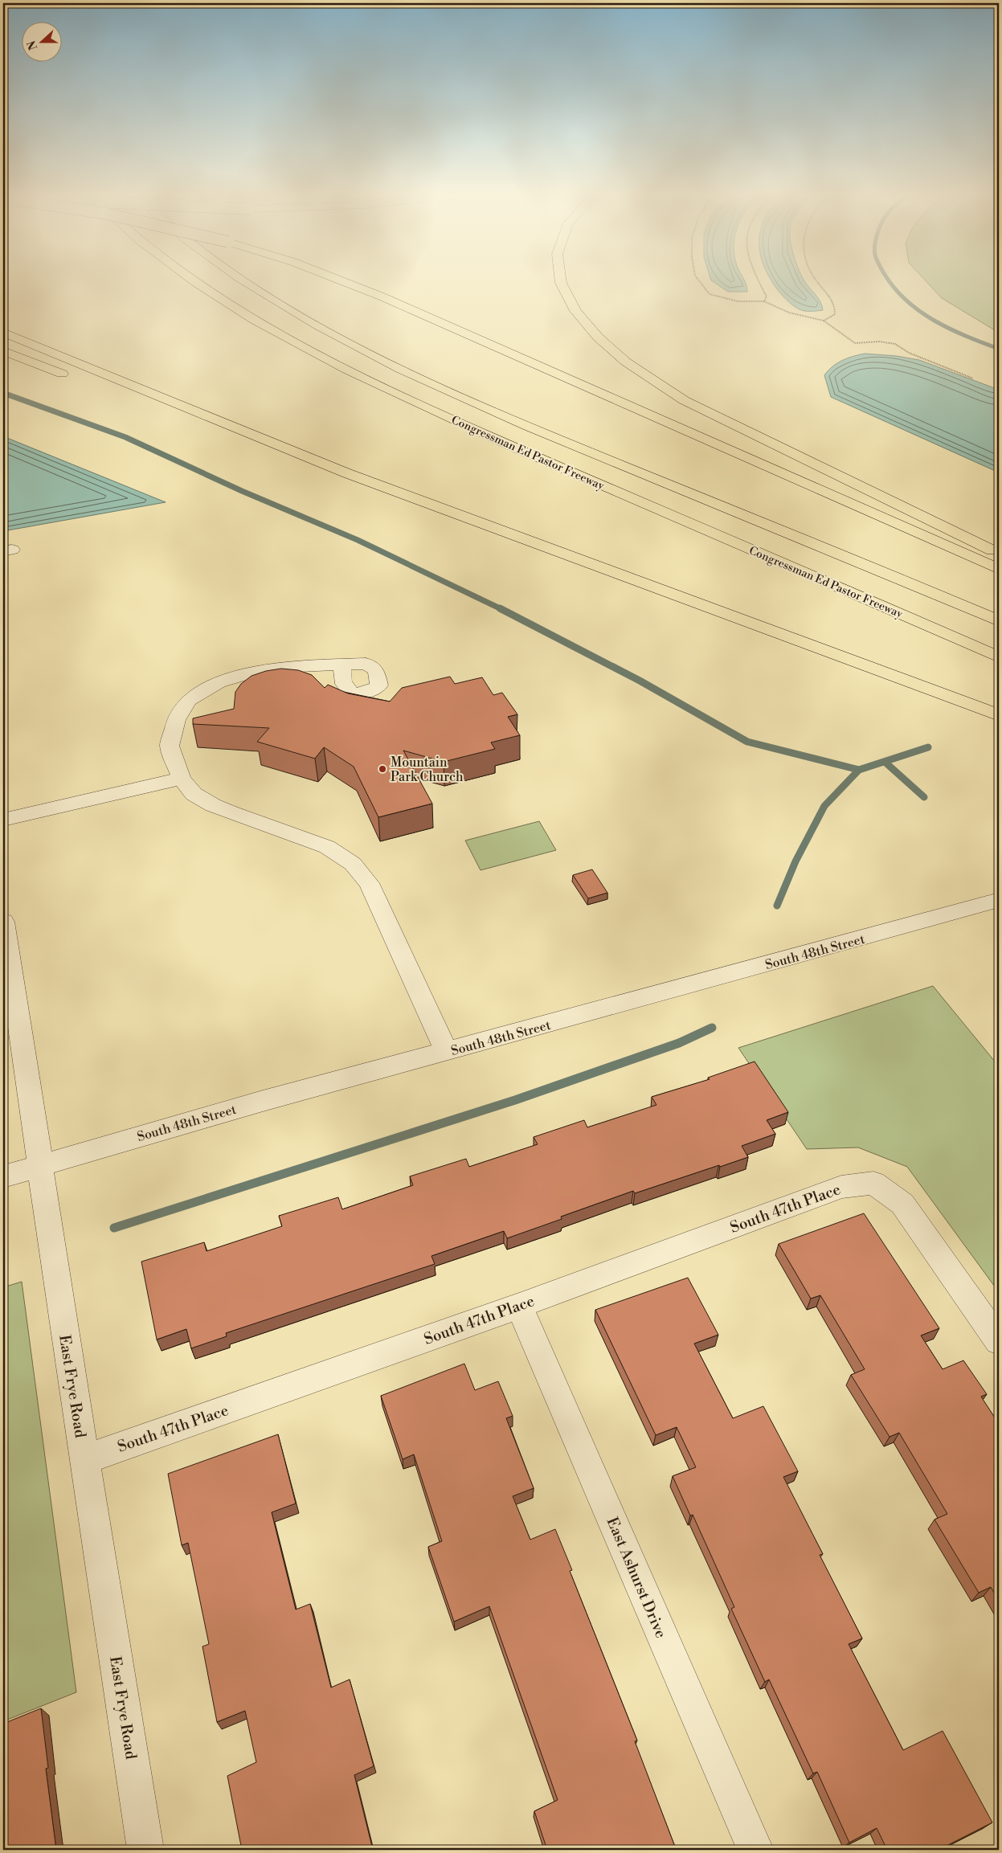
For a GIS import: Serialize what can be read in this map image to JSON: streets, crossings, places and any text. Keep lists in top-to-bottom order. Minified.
{"streets":{"highway":["Congressman Ed Pastor Freeway"],"street":["South 48th Street","South 47th Place","East Frye Road","East Ashurst Drive"]},"crossings":[["South 48th Street","East Frye Road"],["South 47th Place","East Frye Road"],["South 47th Place","East Ashurst Drive"]],"places":["Mountain Park Church"],"north":"left"}
